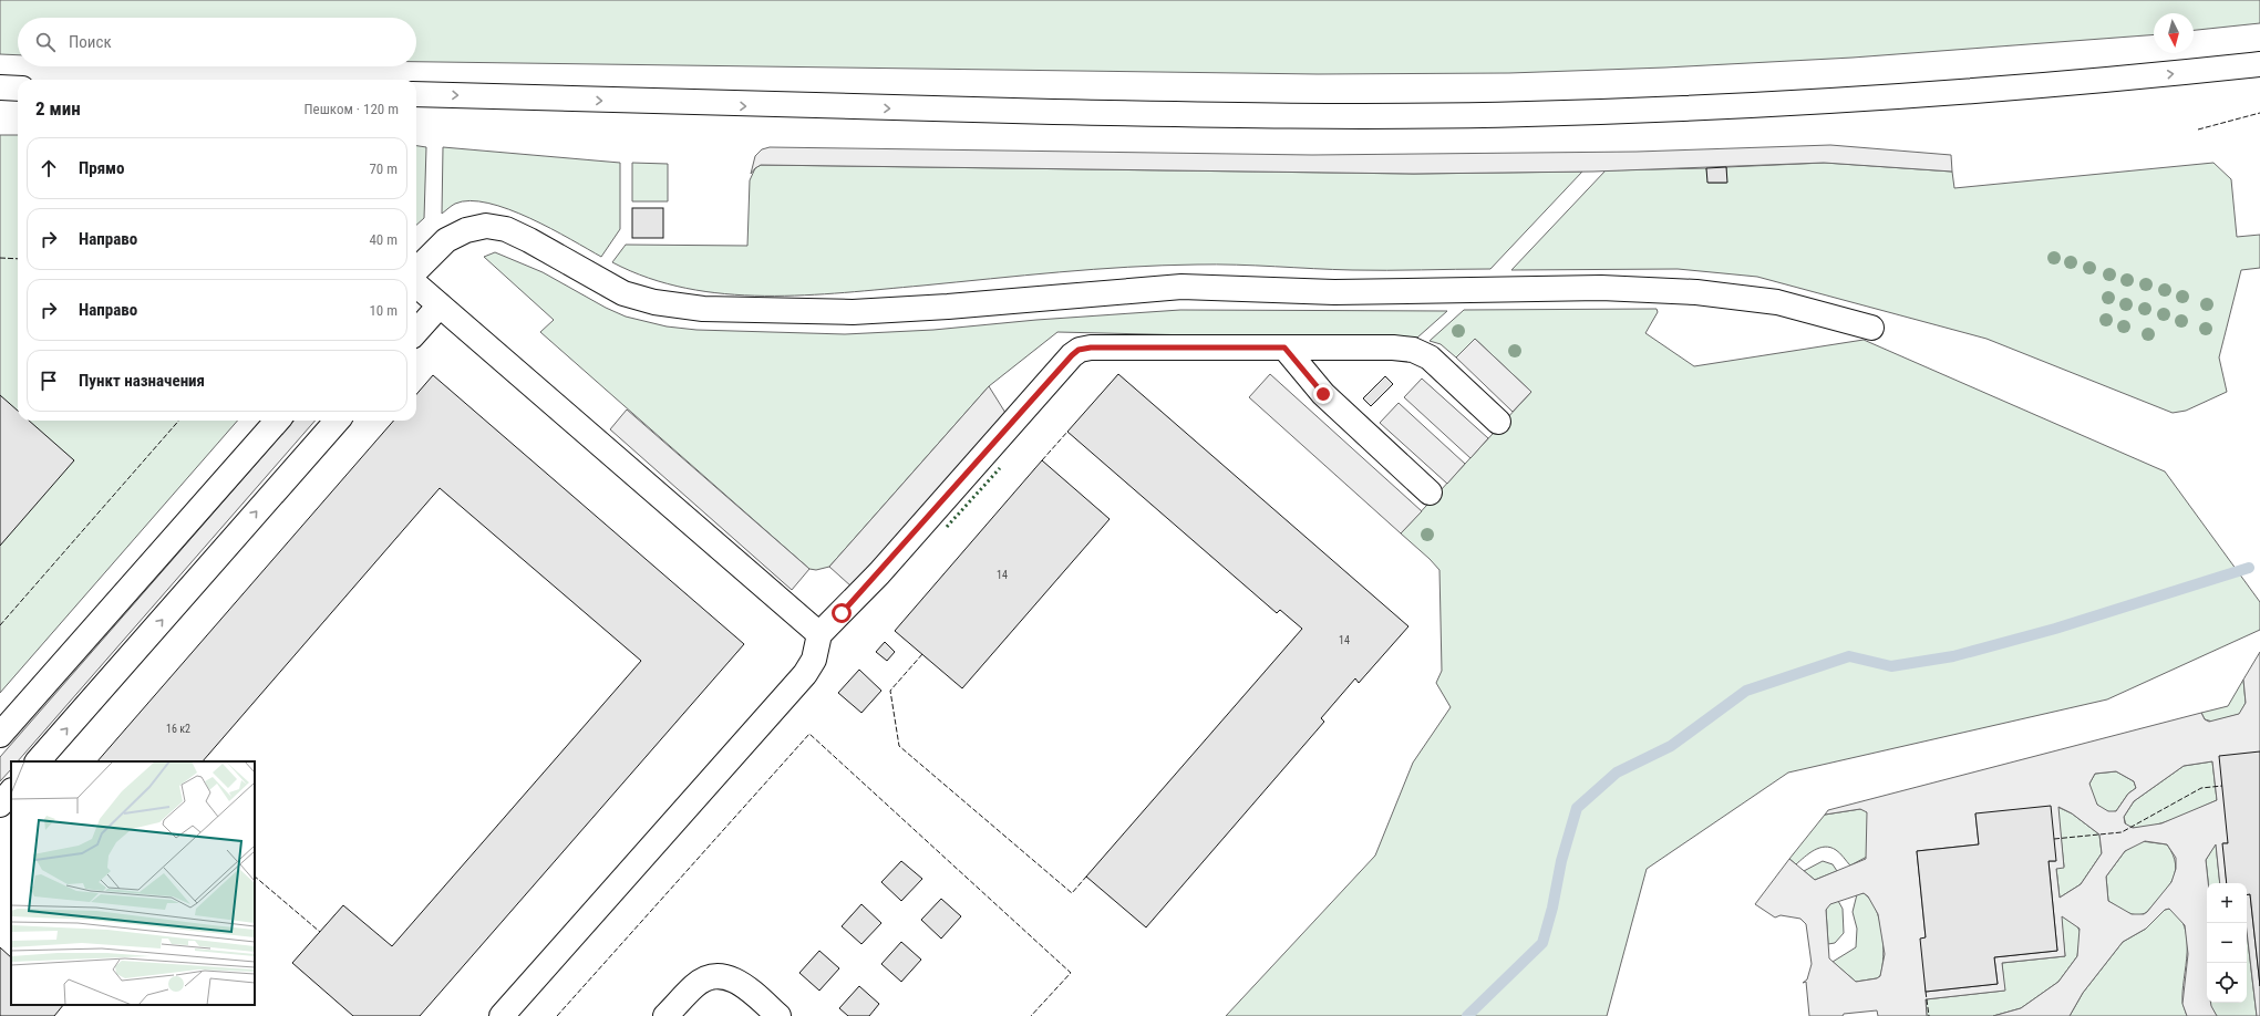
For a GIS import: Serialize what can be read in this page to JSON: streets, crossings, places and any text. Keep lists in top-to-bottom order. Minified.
{"house_numbers":["14","14","16 к2"],"north":"bottom","page":{"search":"Поиск","heading":["2 мин","Пешком · 120 m"],"list":[["Прямо","70 m"],["Направо","40 m"],["Направо","10 m"],"Пункт назначения"],"map_buttons":["+","−"]}}
